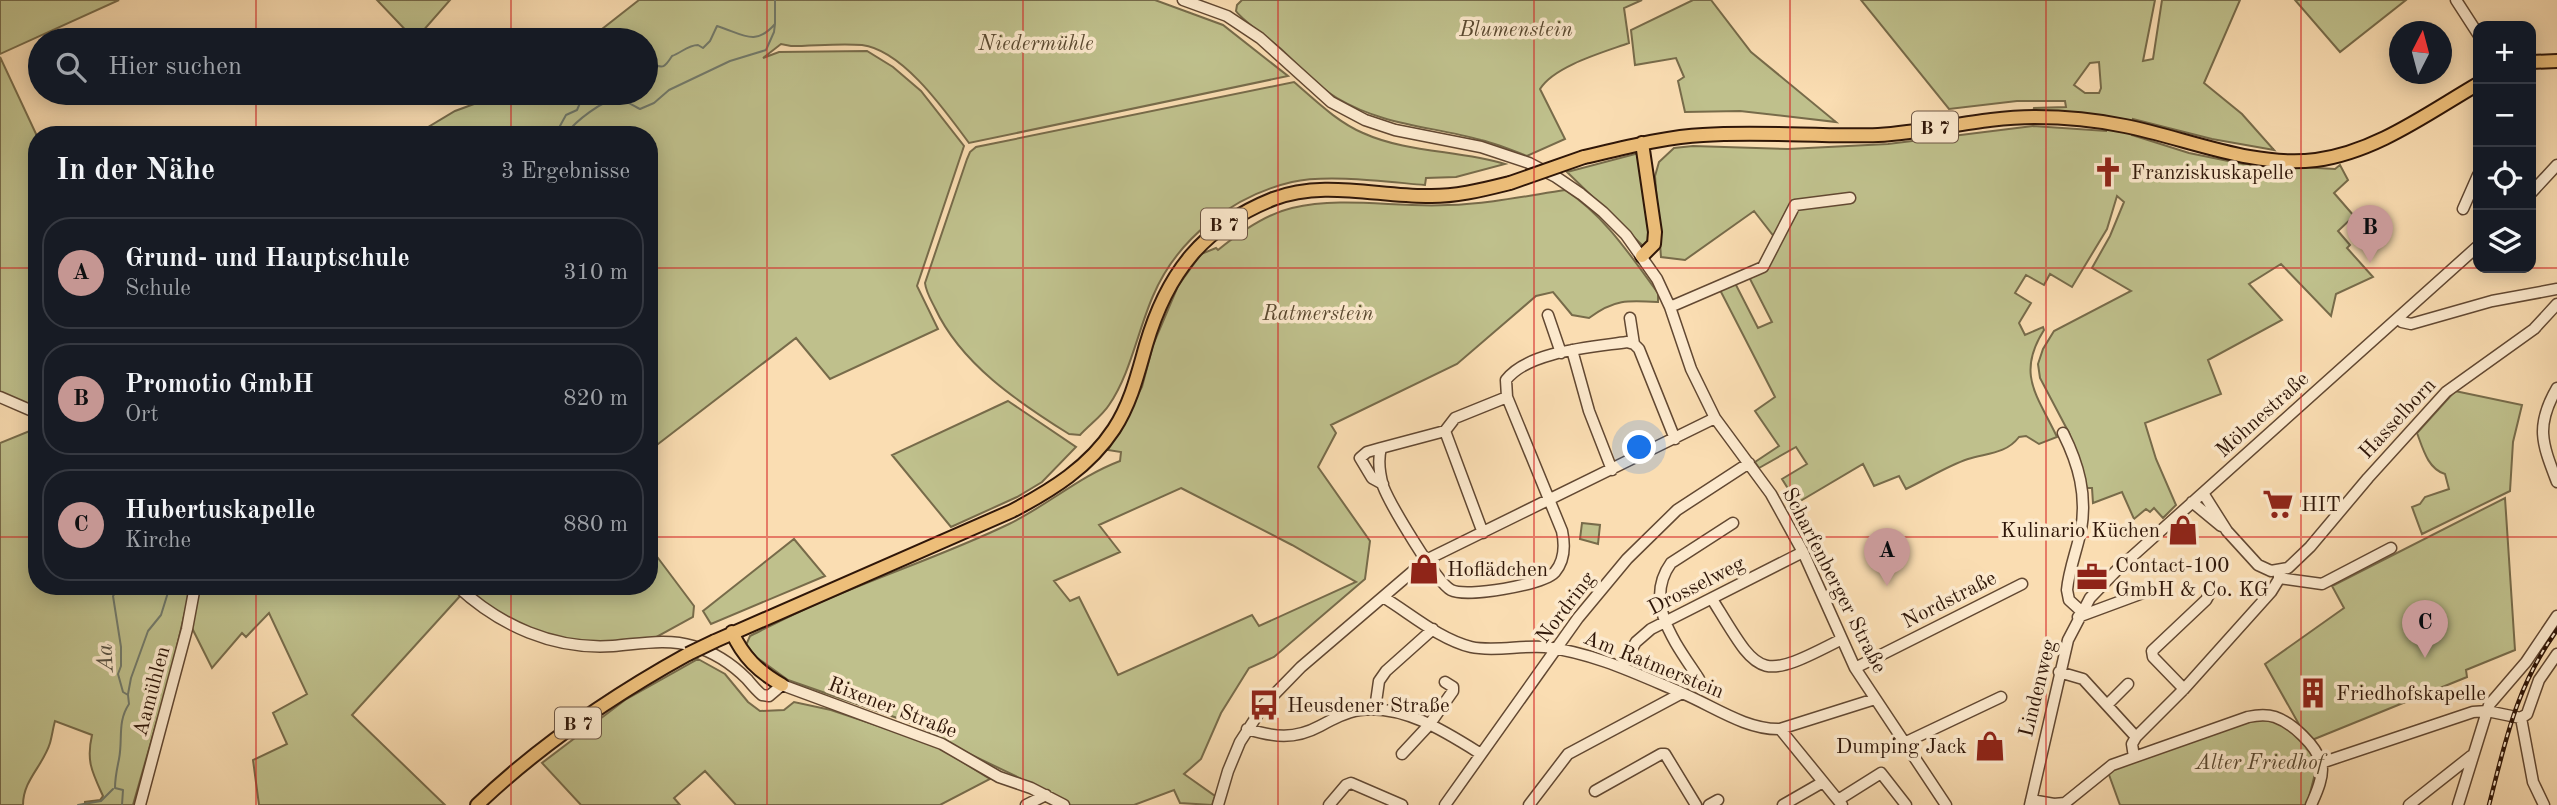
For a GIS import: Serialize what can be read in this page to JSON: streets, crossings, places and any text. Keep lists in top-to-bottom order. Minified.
{"streets":{"main road":["B 7"],"street":["Möhnestraße","Hasselborn","Scharfenberger Straße","Drosselweg","Nordstraße","Nordring","Am Ratmerstein","Lindenweg","Aamühlen","Rixener Straße"]},"crossings":[["Möhnestraße","Lindenweg"],["Scharfenberger Straße","Drosselweg"],["Scharfenberger Straße","Nordstraße"],["Scharfenberger Straße","Nordring"],["Scharfenberger Straße","Am Ratmerstein"],["Drosselweg","Am Ratmerstein"],["Nordring","Am Ratmerstein"]],"water":["Aa"],"parks":["Blumenstein","Niedermühle","Ratmerstein","Alter Friedhof"],"places":{"church":["Franziskuskapelle"],"supermarket":["HIT"],"shop":["Kulinario Küchen","Hoflädchen","Dumping Jack"],"office":["Contact-100 GmbH & Co. KG"],"building":["Friedhofskapelle"],"bus stop":["Heusdener Straße"]},"north":"top","page":{"map_buttons":["+","−"],"search":"Hier suchen","heading":["In der Nähe","3 Ergebnisse"],"pins":["B","A","C"],"list":[{"mark":"A","name":"Grund- und Hauptschule","note":"Schule","value":"310 m"},{"mark":"B","name":"Promotio GmbH","note":"Ort","value":"820 m"},{"mark":"C","name":"Hubertuskapelle","note":"Kirche","value":"880 m"}]}}
